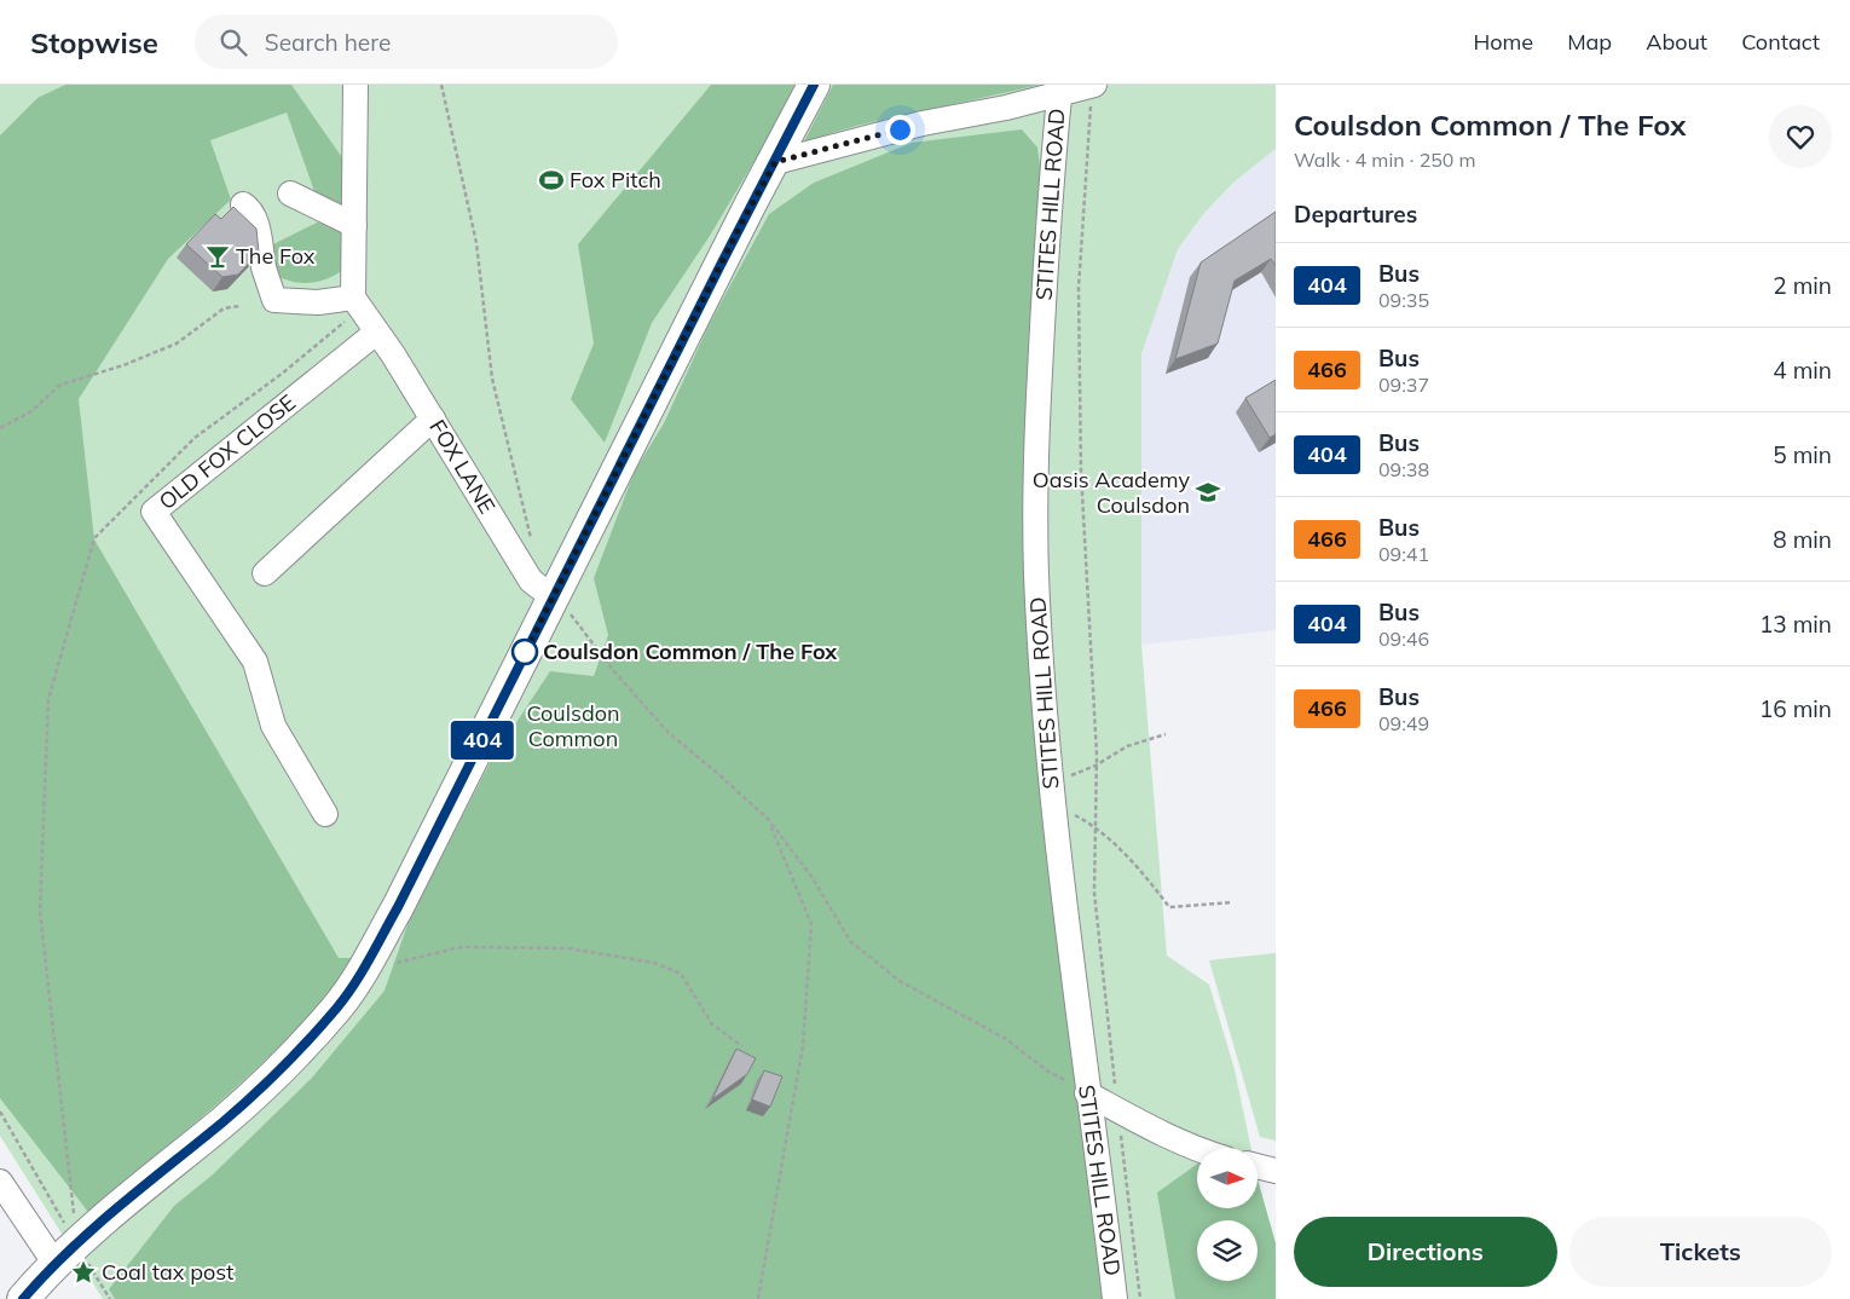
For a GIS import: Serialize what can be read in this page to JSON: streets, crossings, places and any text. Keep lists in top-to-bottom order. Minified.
{"streets":{"street":["STITES HILL ROAD","OLD FOX CLOSE","FOX LANE"]},"crossings":[["OLD FOX CLOSE","FOX LANE"]],"parks":["Coulsdon Common"],"places":{"sports":["Fox Pitch"],"bar":["The Fox"],"school or university":["Oasis Academy Coulsdon"],"other":["Coulsdon Common / The Fox"],"place":["Coal tax post"]},"lines":["bus line 404"],"north":"right","page":{"header":"Stopwise","search":"Search here","nav":["Home","Map","About","Contact"],"on_map":"404","heading":[["Coulsdon Common / The Fox","Walk · 4 min · 250 m"],"Departures"],"list":[{"mark":"404","name":"Bus","note":"09:35","value":"2 min"},{"mark":"466","name":"Bus","note":"09:37","value":"4 min"},{"mark":"404","name":"Bus","note":"09:38","value":"5 min"},{"mark":"466","name":"Bus","note":"09:41","value":"8 min"},{"mark":"404","name":"Bus","note":"09:46","value":"13 min"},{"mark":"466","name":"Bus","note":"09:49","value":"16 min"}],"buttons":["Directions","Tickets"]}}
